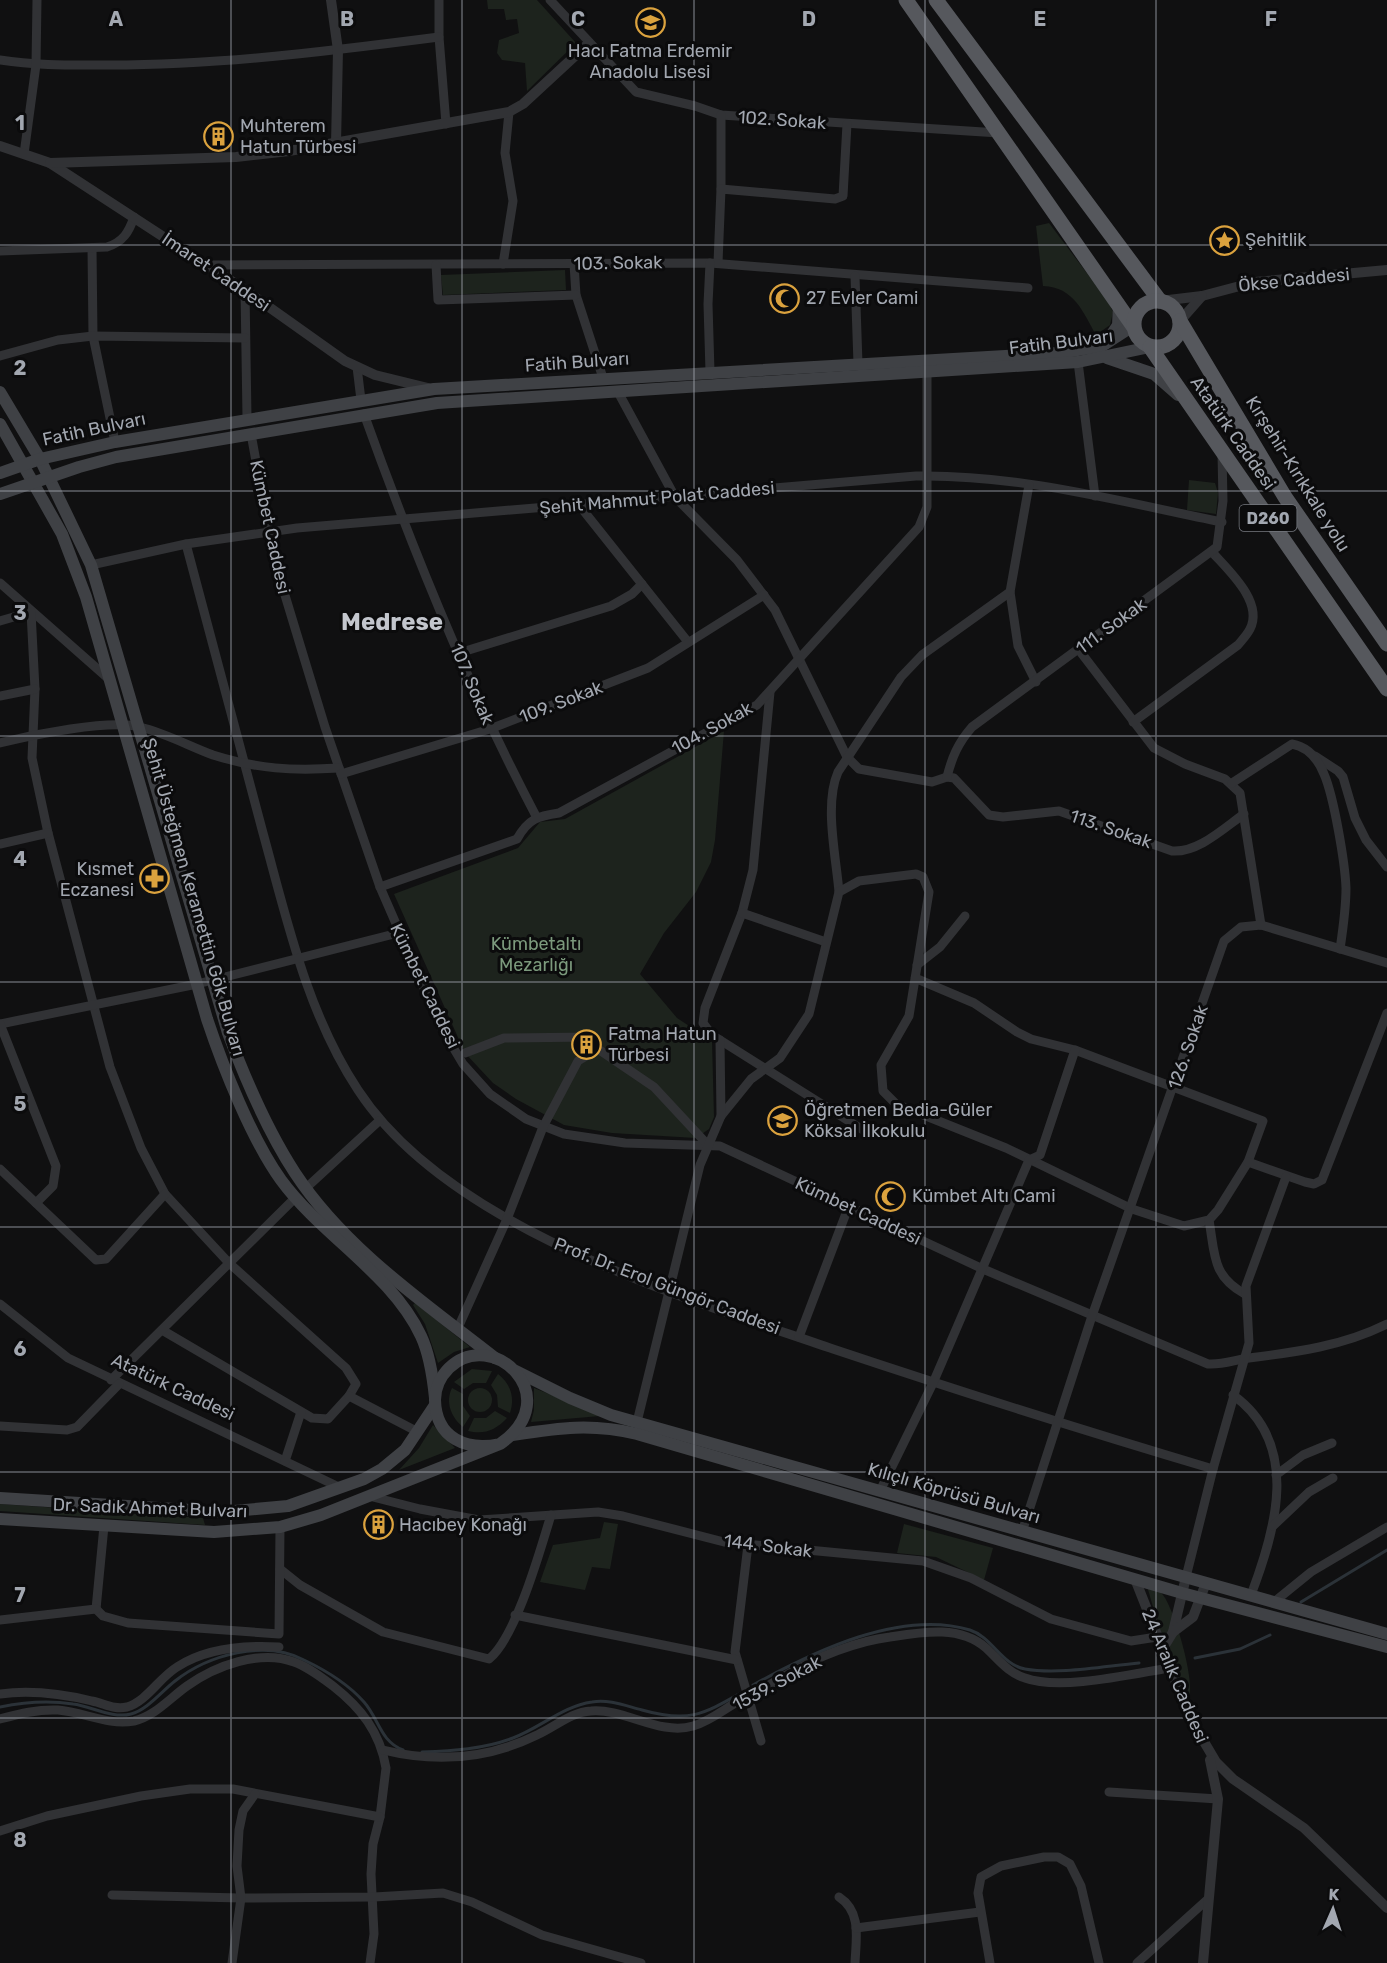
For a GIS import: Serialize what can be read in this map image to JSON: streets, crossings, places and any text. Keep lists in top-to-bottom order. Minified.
{"streets":{"highway":["Atatürk Caddesi","Kırşehir-Kırıkkale yolu","D260"],"main road":["Fatih Bulvarı","Şehit Üsteğmen Keramettin Gök Bulvarı","Kılıçlı Köprüsü Bulvarı","Dr. Sadık Ahmet Bulvarı"],"street":["102. Sokak","103. Sokak","İmaret Caddesi","Ökse Caddesi","Şehit Mahmut Polat Caddesi","Kümbet Caddesi","111. Sokak","107. Sokak","109. Sokak","104. Sokak","113. Sokak","126. Sokak","Prof. Dr. Erol Güngör Caddesi","144. Sokak","24 Aralık Caddesi","1539. Sokak"]},"crossings":[["103. Sokak","İmaret Caddesi"],["İmaret Caddesi","Fatih Bulvarı"],["Ökse Caddesi","Fatih Bulvarı"],["Ökse Caddesi","Atatürk Caddesi"],["Ökse Caddesi","Kırşehir-Kırıkkale yolu"],["Fatih Bulvarı","Atatürk Caddesi"],["Fatih Bulvarı","Kırşehir-Kırıkkale yolu"],["Fatih Bulvarı","Kümbet Caddesi"],["Fatih Bulvarı","107. Sokak"],["Fatih Bulvarı","104. Sokak"],["Fatih Bulvarı","Şehit Üsteğmen Keramettin Gök Bulvarı"],["Atatürk Caddesi","Kırşehir-Kırıkkale yolu"],["Atatürk Caddesi","Dr. Sadık Ahmet Bulvarı"],["Şehit Mahmut Polat Caddesi","Kümbet Caddesi"],["Şehit Mahmut Polat Caddesi","107. Sokak"],["Şehit Mahmut Polat Caddesi","104. Sokak"],["Şehit Mahmut Polat Caddesi","Şehit Üsteğmen Keramettin Gök Bulvarı"],["Şehit Mahmut Polat Caddesi","Prof. Dr. Erol Güngör Caddesi"],["Kümbet Caddesi","109. Sokak"],["Kümbet Caddesi","126. Sokak"],["111. Sokak","113. Sokak"],["107. Sokak","109. Sokak"],["107. Sokak","104. Sokak"],["109. Sokak","Şehit Üsteğmen Keramettin Gök Bulvarı"],["109. Sokak","Prof. Dr. Erol Güngör Caddesi"],["Şehit Üsteğmen Keramettin Gök Bulvarı","Kılıçlı Köprüsü Bulvarı"],["Şehit Üsteğmen Keramettin Gök Bulvarı","Dr. Sadık Ahmet Bulvarı"],["126. Sokak","Prof. Dr. Erol Güngör Caddesi"],["126. Sokak","Kılıçlı Köprüsü Bulvarı"],["Kılıçlı Köprüsü Bulvarı","Dr. Sadık Ahmet Bulvarı"],["Kılıçlı Köprüsü Bulvarı","24 Aralık Caddesi"],["Dr. Sadık Ahmet Bulvarı","144. Sokak"],["144. Sokak","24 Aralık Caddesi"],["24 Aralık Caddesi","1539. Sokak"]],"districts":["Medrese"],"parks":["Kümbetaltı Mezarlığı"],"places":{"school or university":["Hacı Fatma Erdemir Anadolu Lisesi","Öğretmen Bedia-Güler Köksal İlkokulu"],"building":["Muhterem Hatun Türbesi","Fatma Hatun Türbesi","Hacıbey Konağı"],"place":["Şehitlik"],"mosque":["27 Evler Cami","Kümbet Altı Cami"],"pharmacy":["Kısmet Eczanesi"]},"north":"top","grid":{"columns":["A","B","C","D","E","F"],"rows":["1","2","3","4","5","6","7","8"]}}
